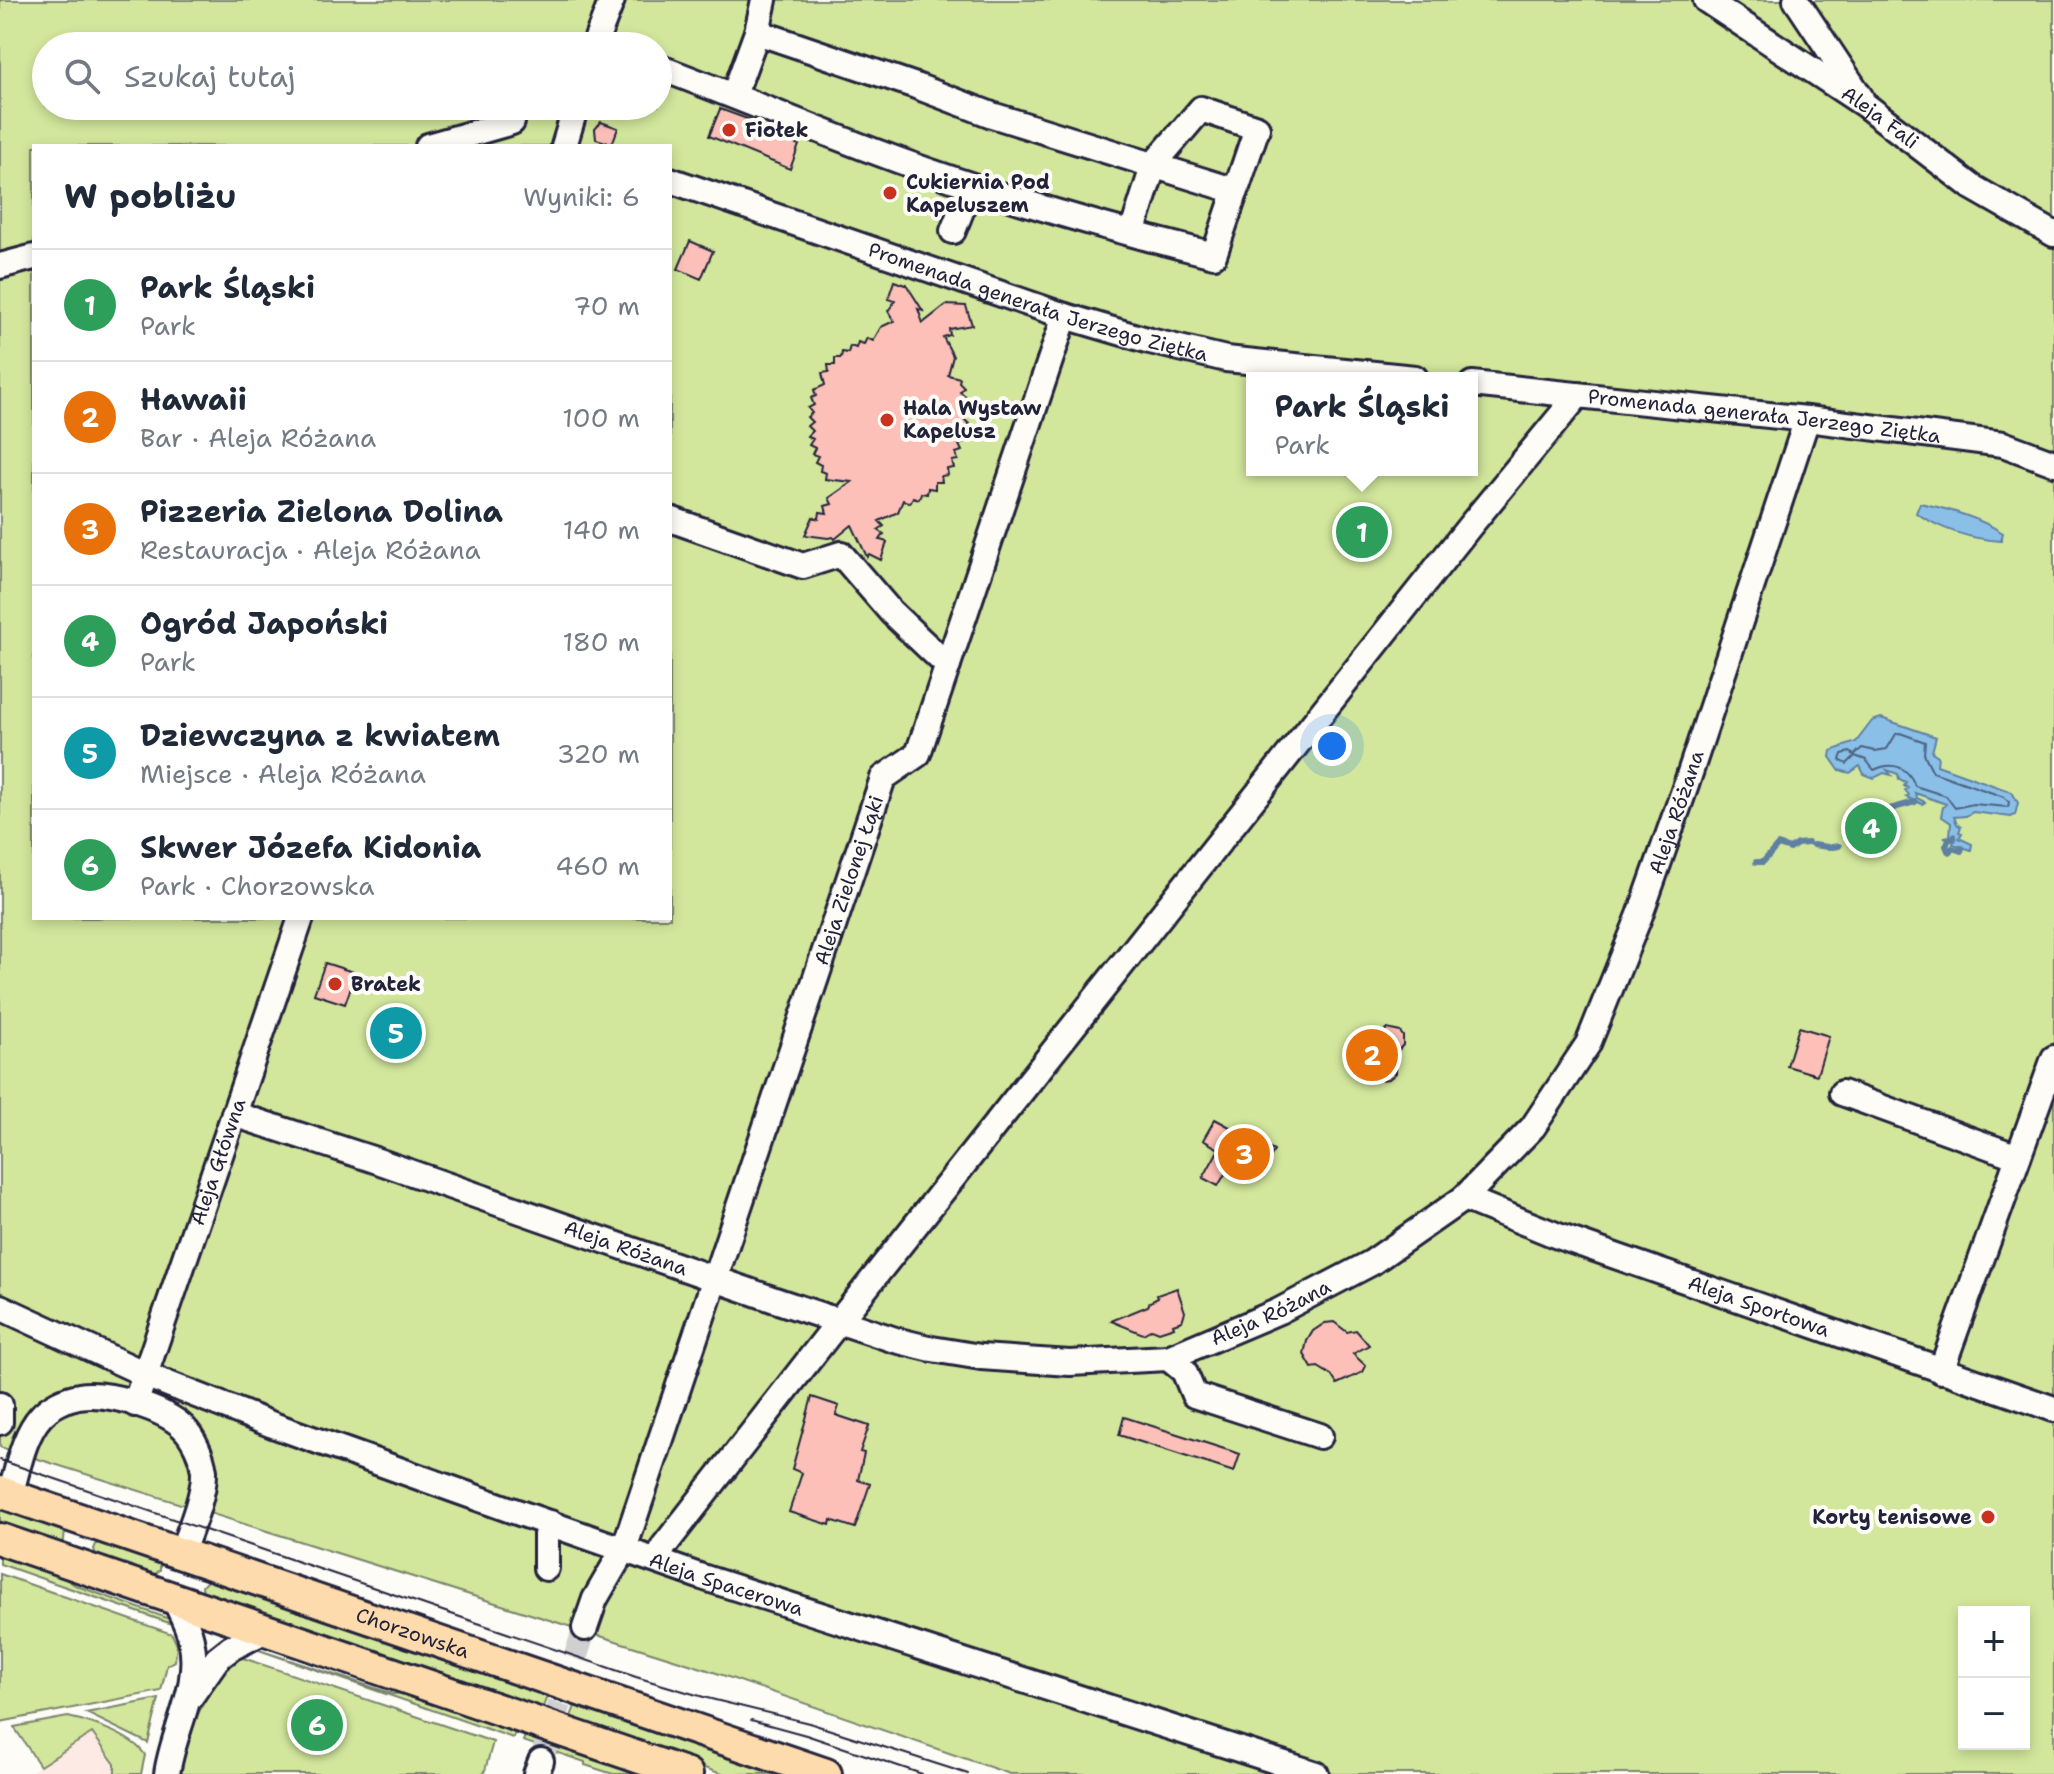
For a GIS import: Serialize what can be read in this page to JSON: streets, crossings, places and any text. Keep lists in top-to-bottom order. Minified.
{"streets":{"main road":["Chorzowska"],"street":["Aleja Fali","Promenada generała Jerzego Ziętka","Aleja Różana","Aleja Zielonej Łąki","Aleja Główna","Aleja Sportowa","Aleja Spacerowa"]},"crossings":[["Promenada generała Jerzego Ziętka","Aleja Różana"],["Promenada generała Jerzego Ziętka","Aleja Zielonej Łąki"],["Aleja Różana","Aleja Zielonej Łąki"],["Aleja Różana","Aleja Główna"],["Aleja Różana","Aleja Sportowa"],["Aleja Zielonej Łąki","Aleja Spacerowa"],["Aleja Główna","Aleja Spacerowa"]],"places":["Fiołek","Cukiernia Pod Kapeluszem","Hala Wystaw Kapelusz","Bratek","Korty tenisowe"],"page":{"search":"Szukaj tutaj","heading":["W pobliżu","Wyniki: 6"],"list":[{"mark":"1","name":"Park Śląski","note":"Park","value":"70 m"},{"mark":"2","name":"Hawaii","note":"Bar · Aleja Różana","value":"100 m"},{"mark":"3","name":"Pizzeria Zielona Dolina","note":"Restauracja · Aleja Różana","value":"140 m"},{"mark":"4","name":"Ogród Japoński","note":"Park","value":"180 m"},{"mark":"5","name":"Dziewczyna z kwiatem","note":"Miejsce · Aleja Różana","value":"320 m"},{"mark":"6","name":"Skwer Józefa Kidonia","note":"Park · Chorzowska","value":"460 m"}],"popup":["Park Śląski","Park"],"pins":["1","4","5","2","3","6"],"map_buttons":["+","−"]}}
